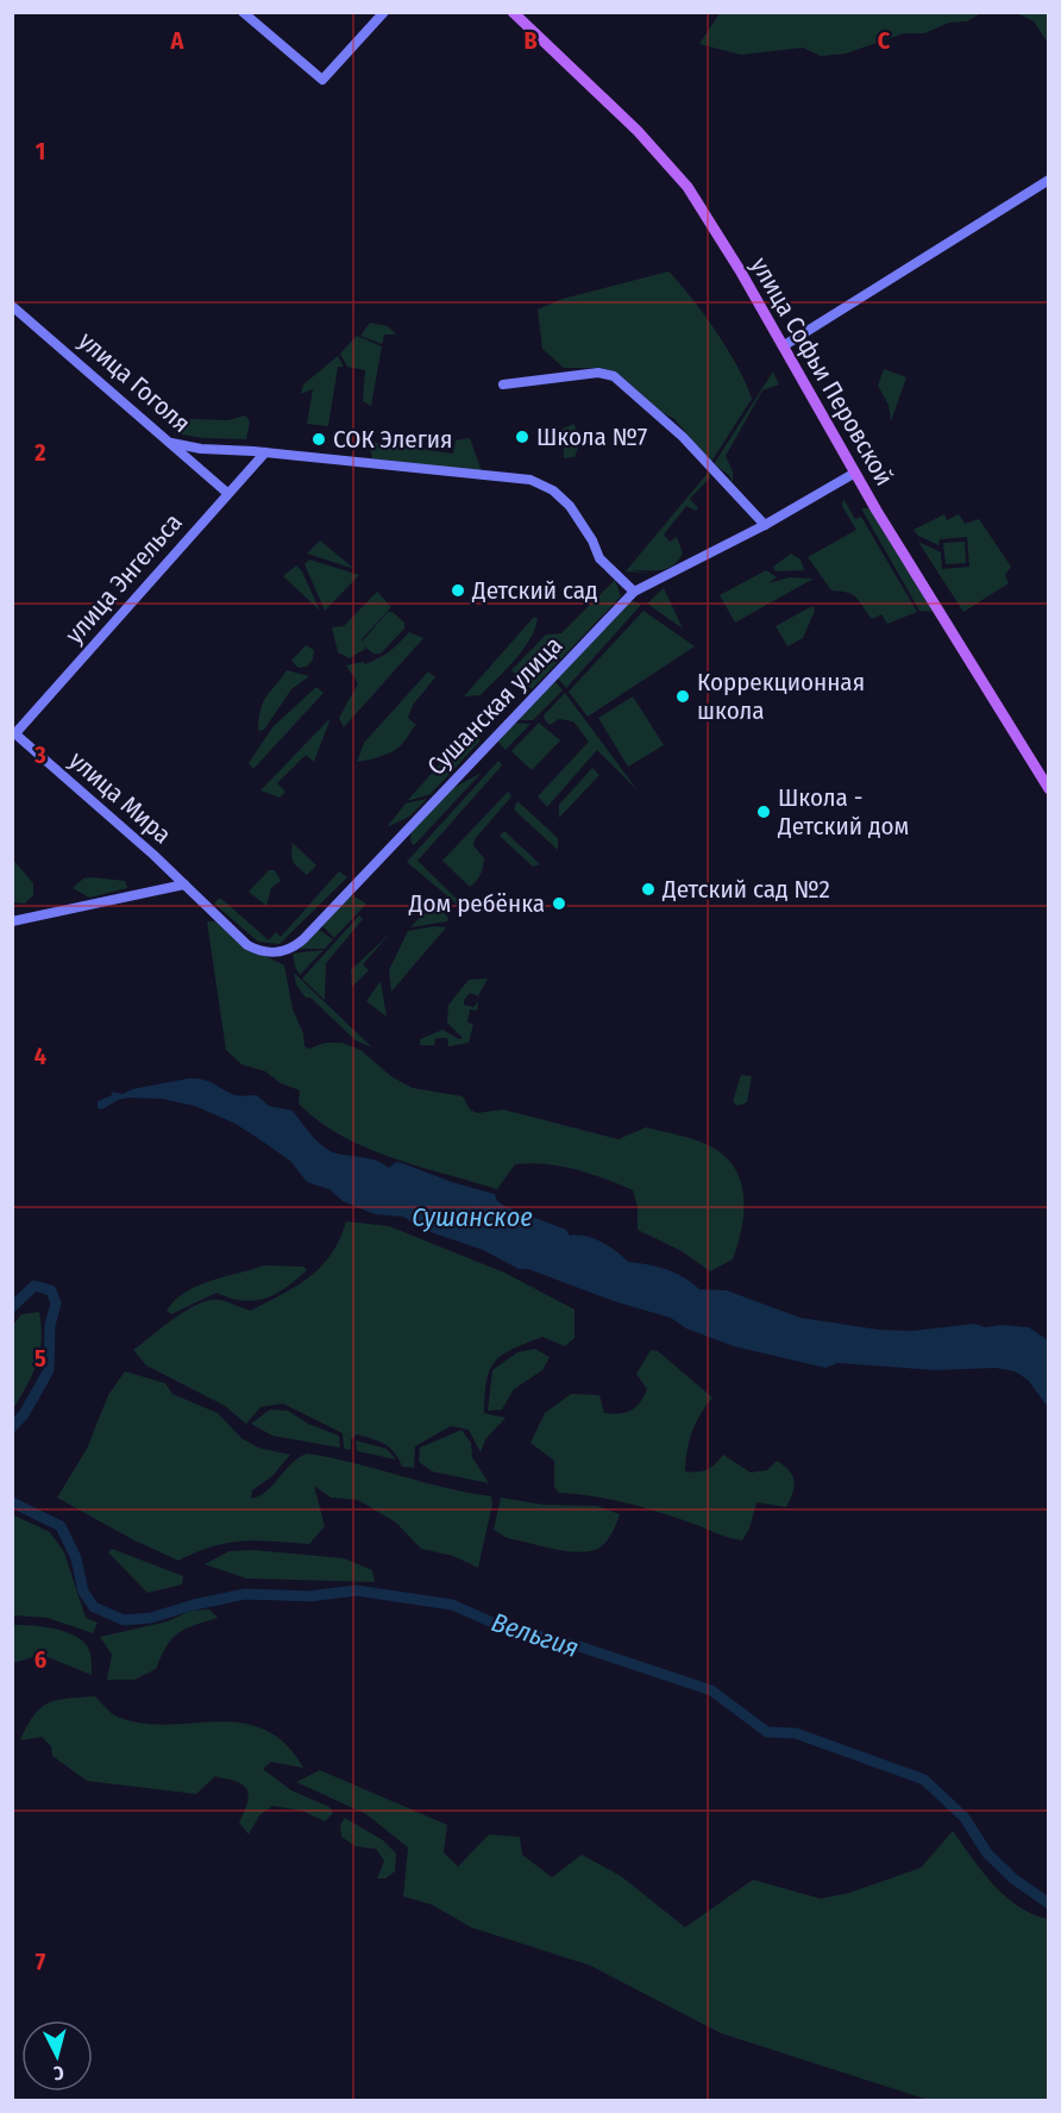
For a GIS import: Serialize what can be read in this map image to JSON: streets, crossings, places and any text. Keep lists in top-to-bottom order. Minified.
{"streets":{"main road":["улица Софьи Перовской"],"street":["улица Гоголя","улица Энгельса","Сушанская улица","улица Мира"]},"crossings":[["улица Софьи Перовской","Сушанская улица"],["улица Гоголя","улица Энгельса"],["улица Энгельса","улица Мира"],["Сушанская улица","улица Мира"]],"water":["Сушанское","Вельгия"],"places":["Школа №7","СОК Элегия","Детский сад","Коррекционная школа","Школа - Детский дом","Детский сад №2","Дом ребёнка"],"north":"bottom","grid":{"columns":["A","B","C"],"rows":["1","2","3","4","5","6","7"]}}
